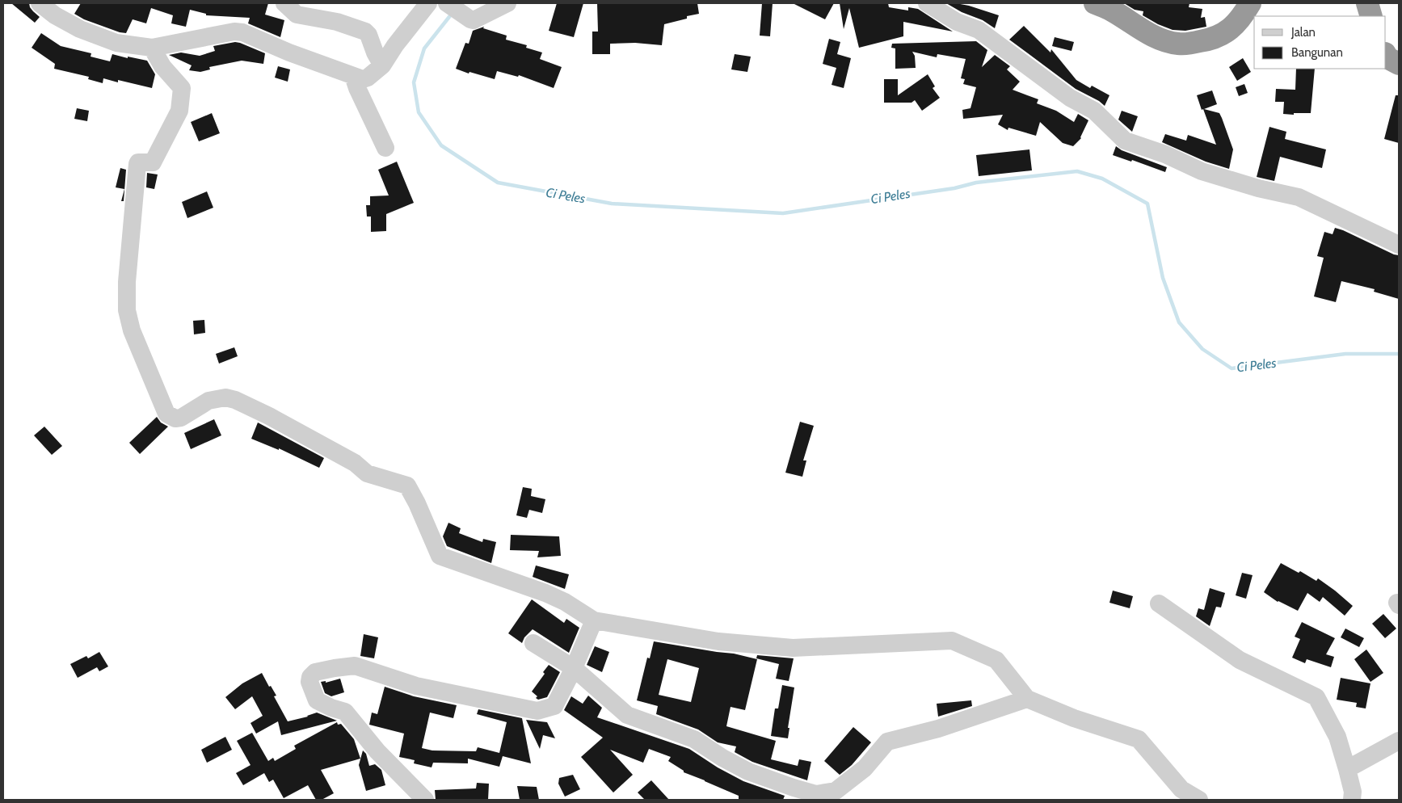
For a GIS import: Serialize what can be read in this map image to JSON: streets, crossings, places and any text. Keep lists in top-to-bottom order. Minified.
{"water":["Ci Peles"],"legend":["Jalan","Bangunan"]}
